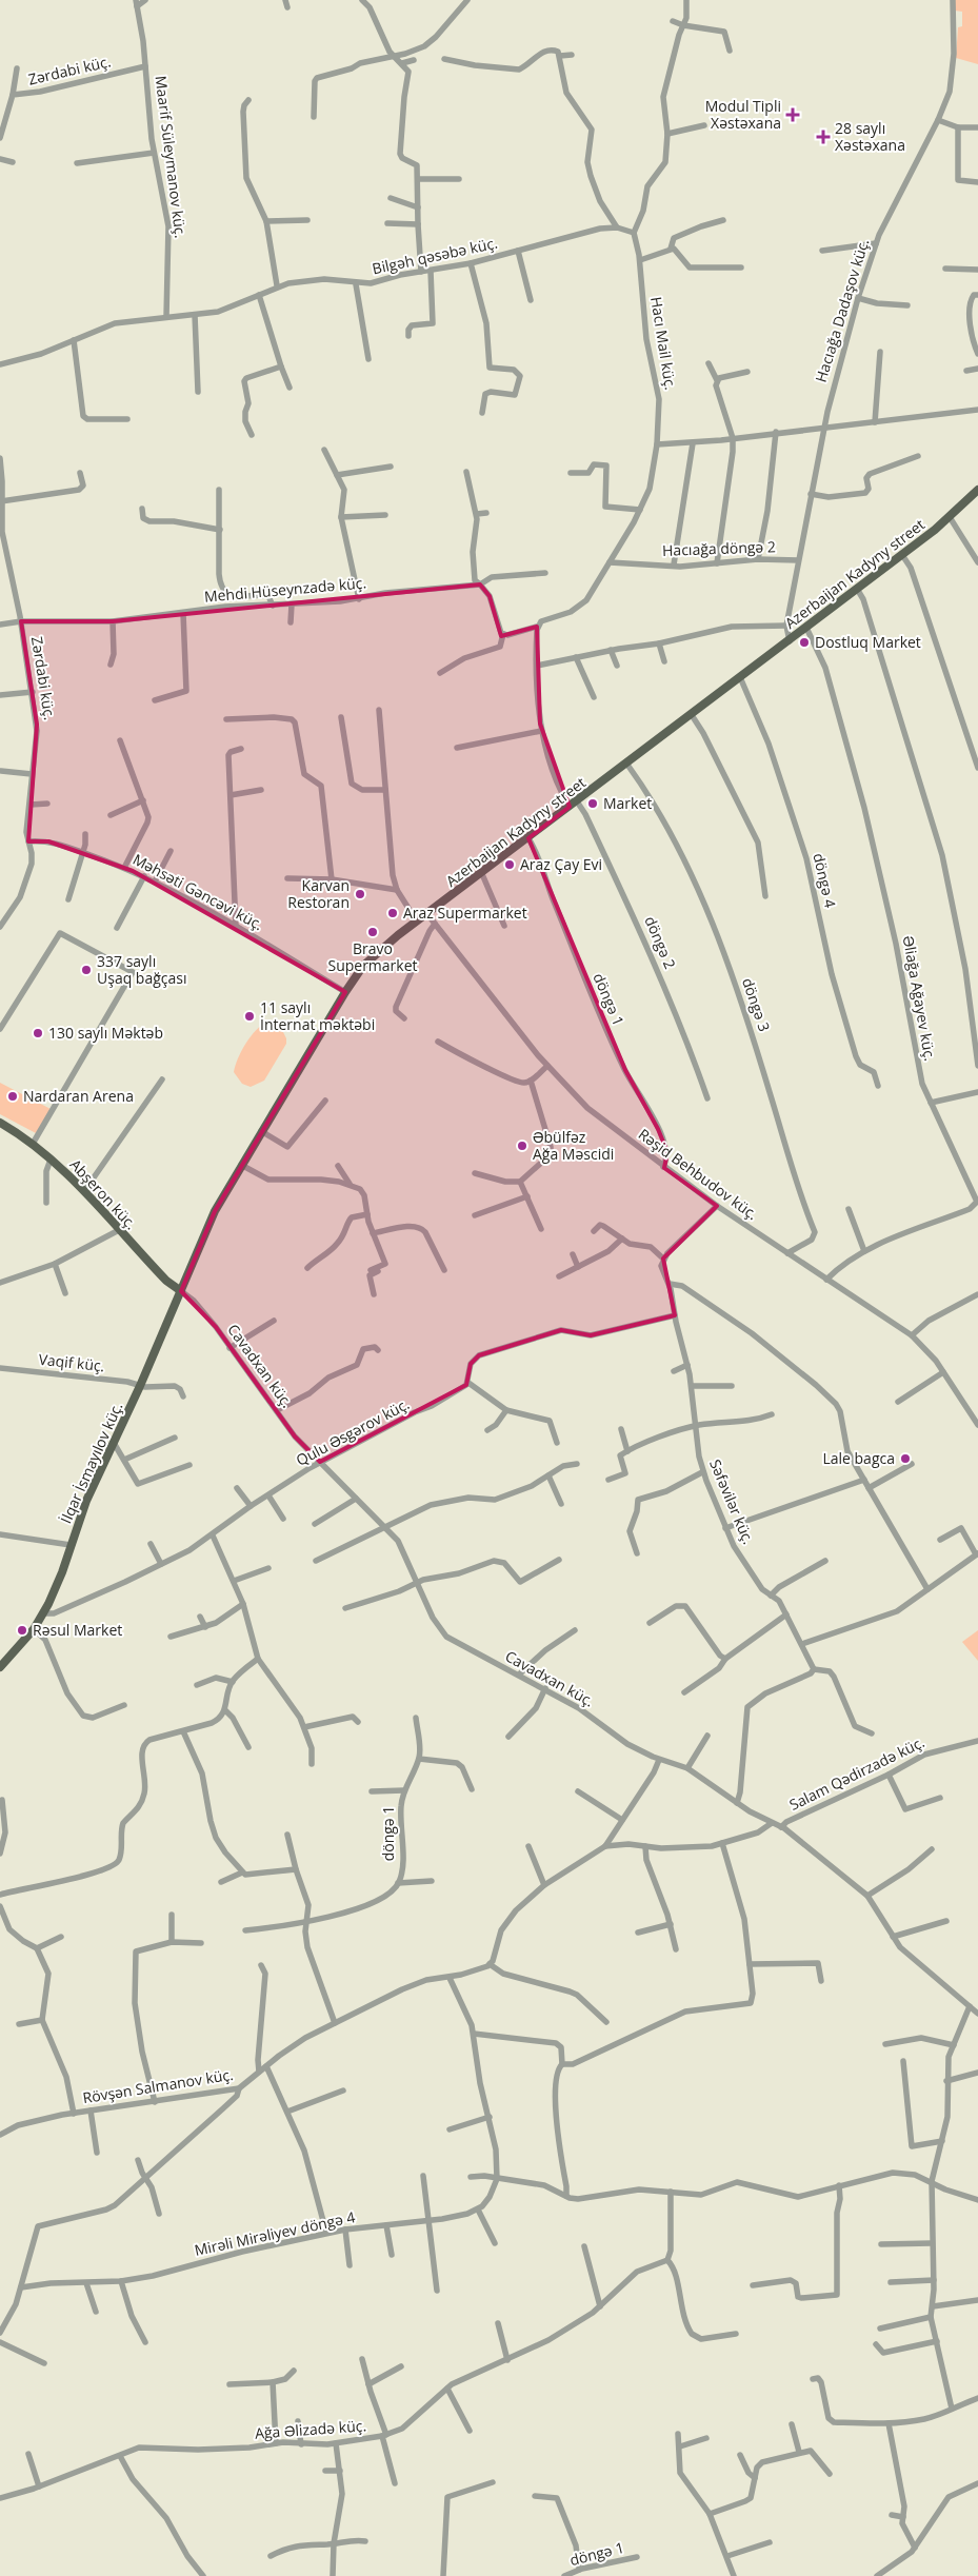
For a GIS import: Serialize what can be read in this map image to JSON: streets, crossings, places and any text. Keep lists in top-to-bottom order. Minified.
{"streets":{"main road":["Azerbaijan Kadyny street","Abşeron küç.","İlqar İsmayılov küç."],"street":["Zərdabi küç.","Maarif Süleymanov küç.","Bilgəh qəsəbə küç.","Hacıağa Dadaşov küç.","Hacı Mail küç.","Hacıağa döngə 2","Mehdi Hüseynzadə küç.","döngə 4","Məhsəti Gəncəvi küç.","döngə 2","Əliağa Ağayev küç.","döngə 1","döngə 3","Rəşid Behbudov küç.","Vaqif küç.","Cavadxan küç.","Qulu Əsgərov küç.","Səfəvilər küç.","Salam Qədirzadə küç.","Rövşən Salmanov küç.","Mirəli Mirəliyev döngə 4","Ağa Əlizadə küç."]},"crossings":[["Zərdabi küç.","Maarif Süleymanov küç."],["Zərdabi küç.","Mehdi Hüseynzadə küç."],["Zərdabi küç.","Məhsəti Gəncəvi küç."],["Maarif Süleymanov küç.","Bilgəh qəsəbə küç."],["Bilgəh qəsəbə küç.","Hacı Mail küç."],["Hacıağa Dadaşov küç.","Hacıağa döngə 2"],["Hacıağa Dadaşov küç.","Azerbaijan Kadyny street"],["Hacı Mail küç.","Hacıağa döngə 2"],["Azerbaijan Kadyny street","döngə 4"],["Azerbaijan Kadyny street","Məhsəti Gəncəvi küç."],["Azerbaijan Kadyny street","döngə 2"],["Azerbaijan Kadyny street","Əliağa Ağayev küç."],["Azerbaijan Kadyny street","döngə 1"],["Azerbaijan Kadyny street","döngə 3"],["Azerbaijan Kadyny street","Rəşid Behbudov küç."],["Azerbaijan Kadyny street","Abşeron küç."],["Azerbaijan Kadyny street","Cavadxan küç."],["Azerbaijan Kadyny street","İlqar İsmayılov küç."],["Əliağa Ağayev küç.","Rəşid Behbudov küç."],["döngə 1","Rəşid Behbudov küç."],["döngə 3","Rəşid Behbudov küç."],["Abşeron küç.","Cavadxan küç."],["Abşeron küç.","İlqar İsmayılov küç."],["Vaqif küç.","İlqar İsmayılov küç."],["Cavadxan küç.","Qulu Əsgərov küç."],["Cavadxan küç.","İlqar İsmayılov küç."],["Cavadxan küç.","Salam Qədirzadə küç."],["Qulu Əsgərov küç.","İlqar İsmayılov küç."]],"places":{"health":["Modul Tipli Xəstəxana","28 saylı Xəstəxana"],"other":["Dostluq Market","Market","Araz Çay Evi","Karvan Restoran","Araz Supermarket","Bravo Supermarket","337 saylı Uşaq bağçası","11 saylı İnternat məktəbi","130 saylı Məktəb","Nardaran Arena","Əbülfəz Ağa Məscidi","Lale bagca","Rəsul Market"]}}
